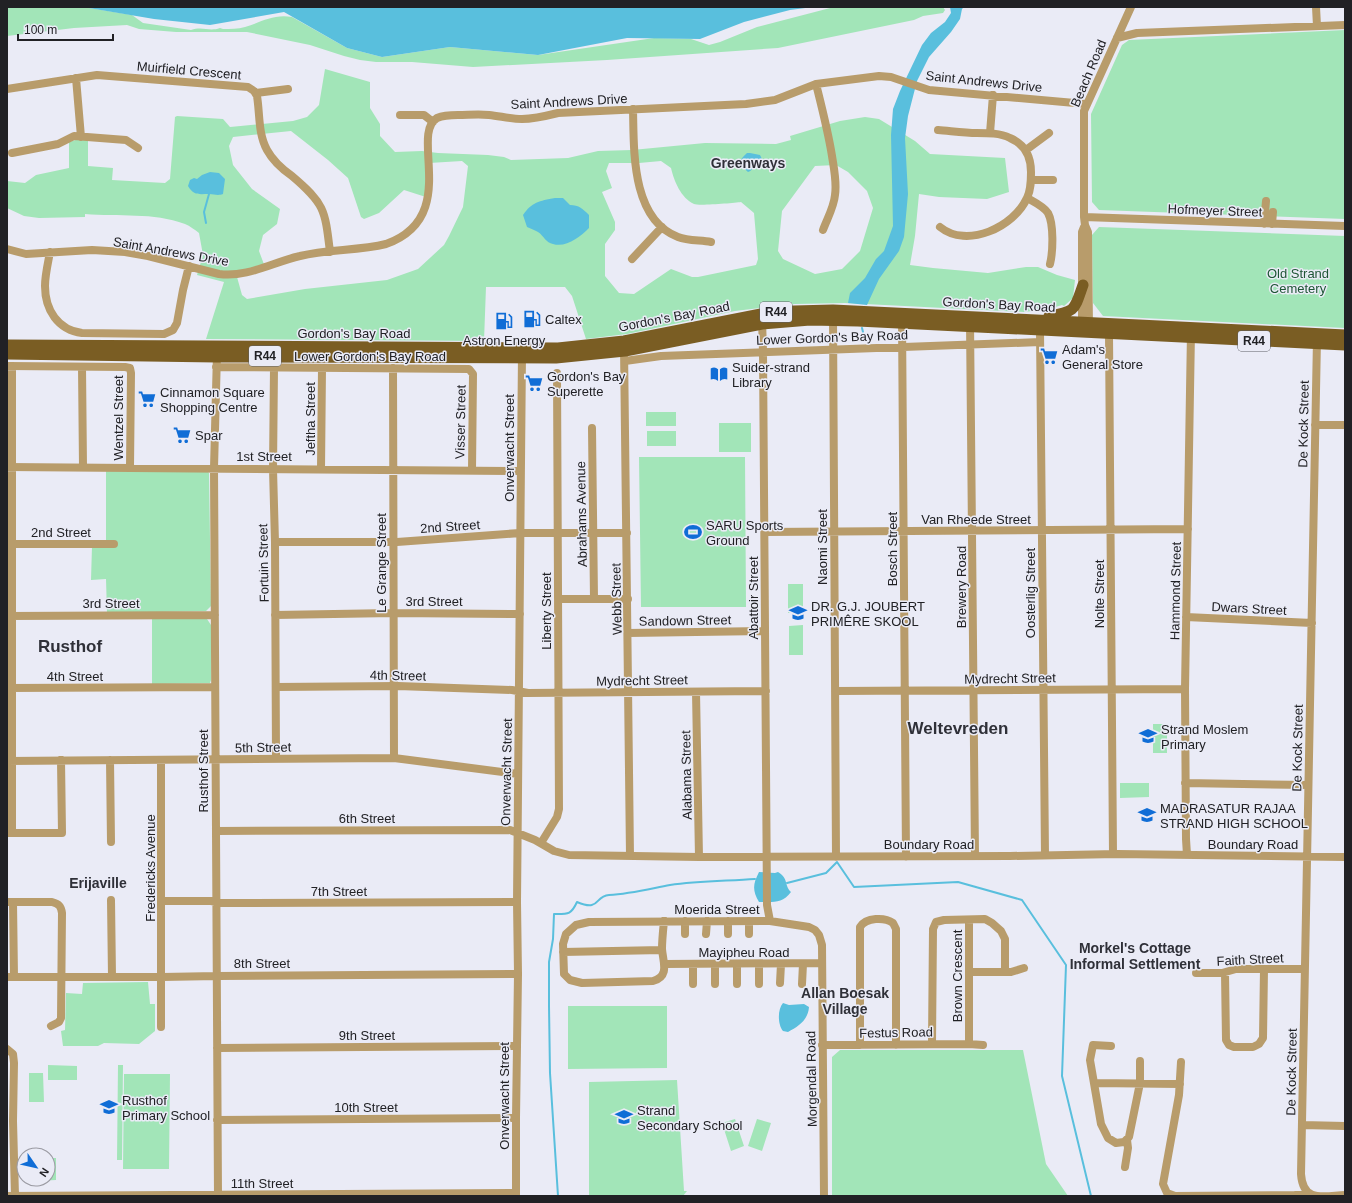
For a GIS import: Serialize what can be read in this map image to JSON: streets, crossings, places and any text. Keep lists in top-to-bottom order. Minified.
{"streets":{"main road":["Gordon's Bay Road","R44"],"street":["Muirfield Crescent","Beach Road","Saint Andrews Drive","Hofmeyer Street","Lower Gordon's Bay Road","Wentzel Street","Jeftha Street","Visser Street","De Kock Street","Onverwacht Street","1st Street","Abrahams Avenue","Van Rheede Street","2nd Street","Naomi Street","Bosch Street","Fortuin Street","Le Grange Street","Brewery Road","Hammond Street","Oosterlig Street","Nolte Street","Abattoir Street","Webb Street","3rd Street","Dwars Street","Liberty Street","Sandown Street","4th Street","Mydrecht Street","5th Street","Rusthof Street","Alabama Street","6th Street","Boundary Road","Fredericks Avenue","7th Street","Moerida Street","Mayipheu Road","Faith Street","8th Street","Brown Crescent","Festus Road","9th Street","Morgendal Road","10th Street","11th Street"]},"crossings":[["Muirfield Crescent","Saint Andrews Drive"],["Beach Road","Saint Andrews Drive"],["Beach Road","Hofmeyer Street"],["Beach Road","Gordon's Bay Road"],["Gordon's Bay Road","Lower Gordon's Bay Road"],["Gordon's Bay Road","De Kock Street"],["Gordon's Bay Road","Onverwacht Street"],["Gordon's Bay Road","Naomi Street"],["Gordon's Bay Road","Bosch Street"],["Gordon's Bay Road","Brewery Road"],["Gordon's Bay Road","Hammond Street"],["Gordon's Bay Road","Oosterlig Street"],["Gordon's Bay Road","Nolte Street"],["Gordon's Bay Road","Abattoir Street"],["Gordon's Bay Road","Webb Street"],["Gordon's Bay Road","Rusthof Street"],["Lower Gordon's Bay Road","Jeftha Street"],["Lower Gordon's Bay Road","Visser Street"],["Lower Gordon's Bay Road","Naomi Street"],["Lower Gordon's Bay Road","Bosch Street"],["Lower Gordon's Bay Road","Fortuin Street"],["Lower Gordon's Bay Road","Le Grange Street"],["Lower Gordon's Bay Road","Brewery Road"],["Lower Gordon's Bay Road","Oosterlig Street"],["Lower Gordon's Bay Road","Abattoir Street"],["Lower Gordon's Bay Road","Webb Street"],["Lower Gordon's Bay Road","Rusthof Street"],["Wentzel Street","1st Street"],["Jeftha Street","1st Street"],["Visser Street","1st Street"],["De Kock Street","Dwars Street"],["De Kock Street","Boundary Road"],["De Kock Street","Faith Street"],["Onverwacht Street","1st Street"],["Onverwacht Street","2nd Street"],["Onverwacht Street","3rd Street"],["Onverwacht Street","4th Street"],["Onverwacht Street","Mydrecht Street"],["Onverwacht Street","5th Street"],["Onverwacht Street","6th Street"],["Onverwacht Street","Boundary Road"],["Onverwacht Street","7th Street"],["Onverwacht Street","8th Street"],["Onverwacht Street","9th Street"],["Onverwacht Street","10th Street"],["Onverwacht Street","11th Street"],["1st Street","Fortuin Street"],["1st Street","Le Grange Street"],["1st Street","Rusthof Street"],["Abrahams Avenue","2nd Street"],["Van Rheede Street","Naomi Street"],["Van Rheede Street","Bosch Street"],["Van Rheede Street","Brewery Road"],["Van Rheede Street","Hammond Street"],["Van Rheede Street","Oosterlig Street"],["Van Rheede Street","Nolte Street"],["Van Rheede Street","Abattoir Street"],["2nd Street","Fortuin Street"],["2nd Street","Le Grange Street"],["2nd Street","Webb Street"],["2nd Street","Liberty Street"],["Naomi Street","Mydrecht Street"],["Naomi Street","Boundary Road"],["Bosch Street","Mydrecht Street"],["Bosch Street","Boundary Road"],["Fortuin Street","3rd Street"],["Fortuin Street","4th Street"],["Fortuin Street","5th Street"],["Le Grange Street","3rd Street"],["Le Grange Street","4th Street"],["Le Grange Street","5th Street"],["Brewery Road","Mydrecht Street"],["Brewery Road","Boundary Road"],["Hammond Street","Dwars Street"],["Hammond Street","Mydrecht Street"],["Hammond Street","Boundary Road"],["Oosterlig Street","Mydrecht Street"],["Oosterlig Street","Boundary Road"],["Nolte Street","Mydrecht Street"],["Nolte Street","Boundary Road"],["Abattoir Street","Sandown Street"],["Abattoir Street","Mydrecht Street"],["Abattoir Street","Boundary Road"],["Webb Street","Sandown Street"],["Webb Street","Mydrecht Street"],["Webb Street","Boundary Road"],["3rd Street","Rusthof Street"],["Liberty Street","Mydrecht Street"],["Liberty Street","Boundary Road"],["4th Street","Mydrecht Street"],["4th Street","Rusthof Street"],["Mydrecht Street","Alabama Street"],["5th Street","Rusthof Street"],["5th Street","Fredericks Avenue"],["Rusthof Street","6th Street"],["Rusthof Street","7th Street"],["Rusthof Street","8th Street"],["Rusthof Street","9th Street"],["Rusthof Street","10th Street"],["Rusthof Street","11th Street"],["Alabama Street","Boundary Road"],["6th Street","Boundary Road"],["Fredericks Avenue","7th Street"],["Fredericks Avenue","8th Street"],["Moerida Street","Mayipheu Road"],["Moerida Street","Morgendal Road"],["Mayipheu Road","Morgendal Road"],["Brown Crescent","Festus Road"],["Festus Road","Morgendal Road"]],"districts":["Greenways","Rusthof","Weltevreden","Erijaville","Morkel's Cottage Informal Settlement","Allan Boesak Village"],"parks":["Old Strand Cemetery"],"places":{"fuel station":["Caltex","Astron Energy"],"supermarket":["Adam's General Store","Gordon's Bay Superette","Cinnamon Square Shopping Centre","Spar"],"library":["Suider-strand Library"],"sports":["SARU Sports Ground"],"school or university":["DR. G.J. JOUBERT PRIMÊRE SKOOL","Strand Moslem Primary","MADRASATUR RAJAA STRAND HIGH SCHOOL","Rusthof Primary School","Strand Secondary School"]},"scale_bar":"100 m","north":"bottom right"}
